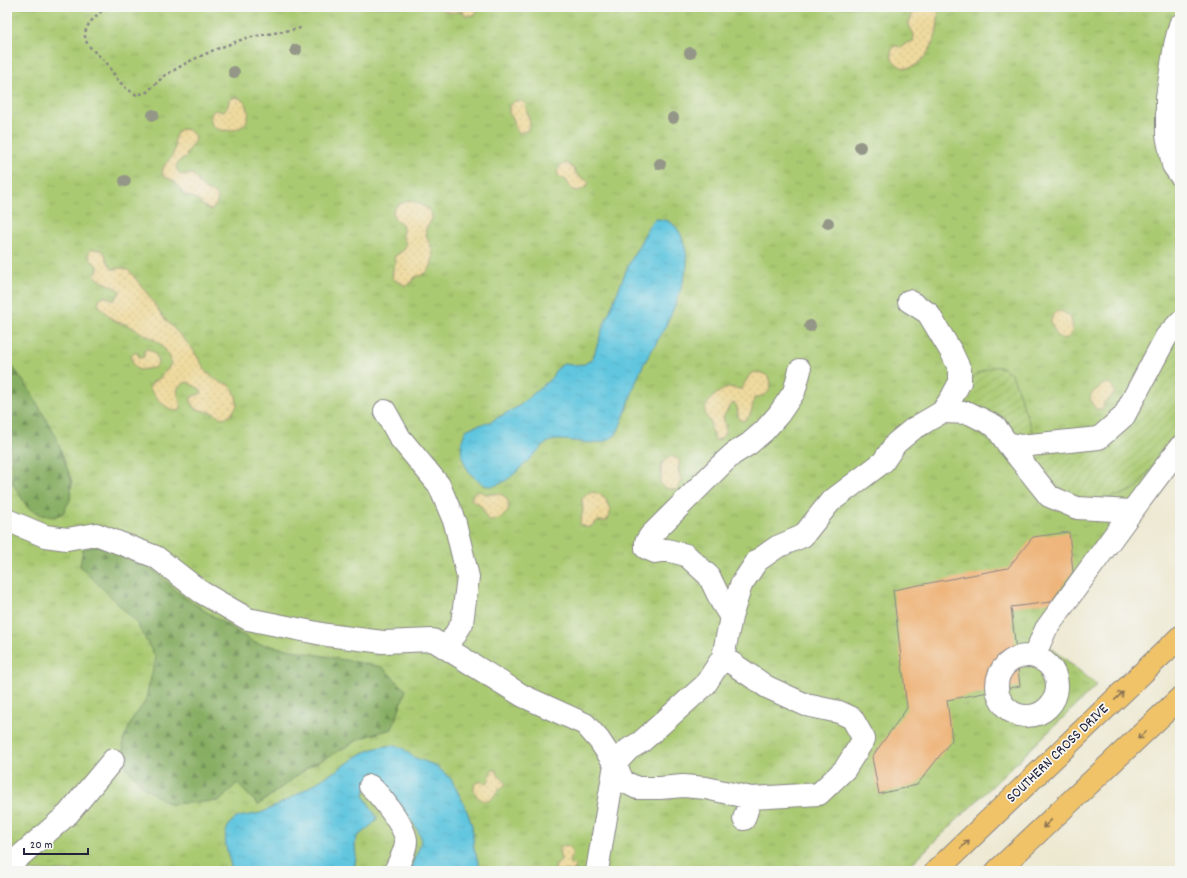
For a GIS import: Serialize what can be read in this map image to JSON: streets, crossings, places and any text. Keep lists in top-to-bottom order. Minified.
{"streets":{"highway":["SOUTHERN CROSS DRIVE"]},"scale_bar":"20 m"}
